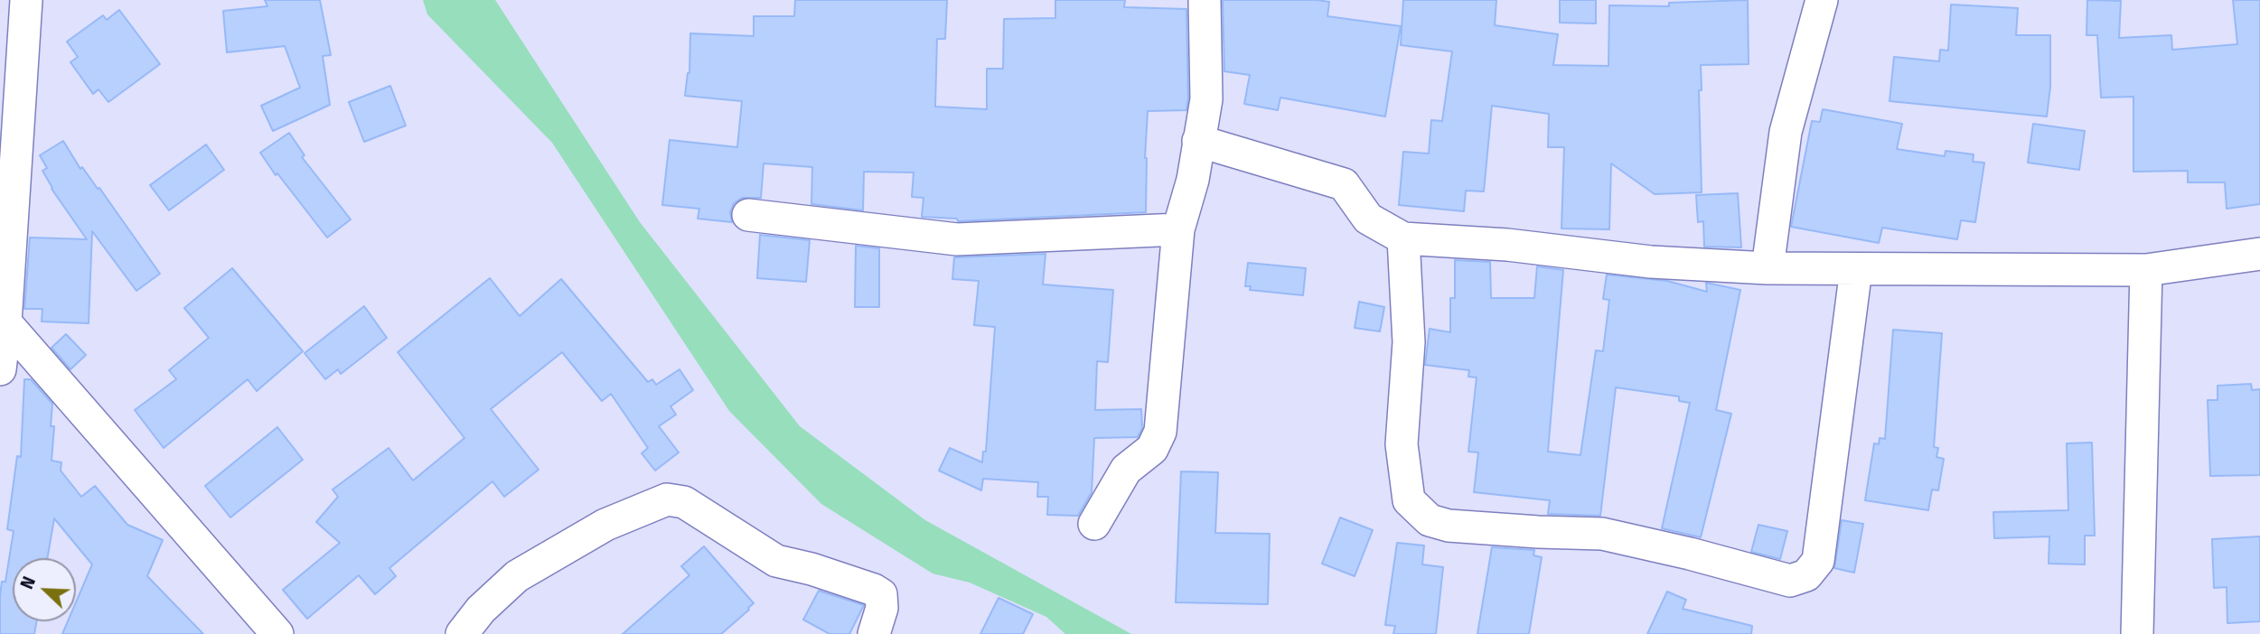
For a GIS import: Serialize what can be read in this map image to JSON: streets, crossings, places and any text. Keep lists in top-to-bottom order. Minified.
{"north":"top left"}
